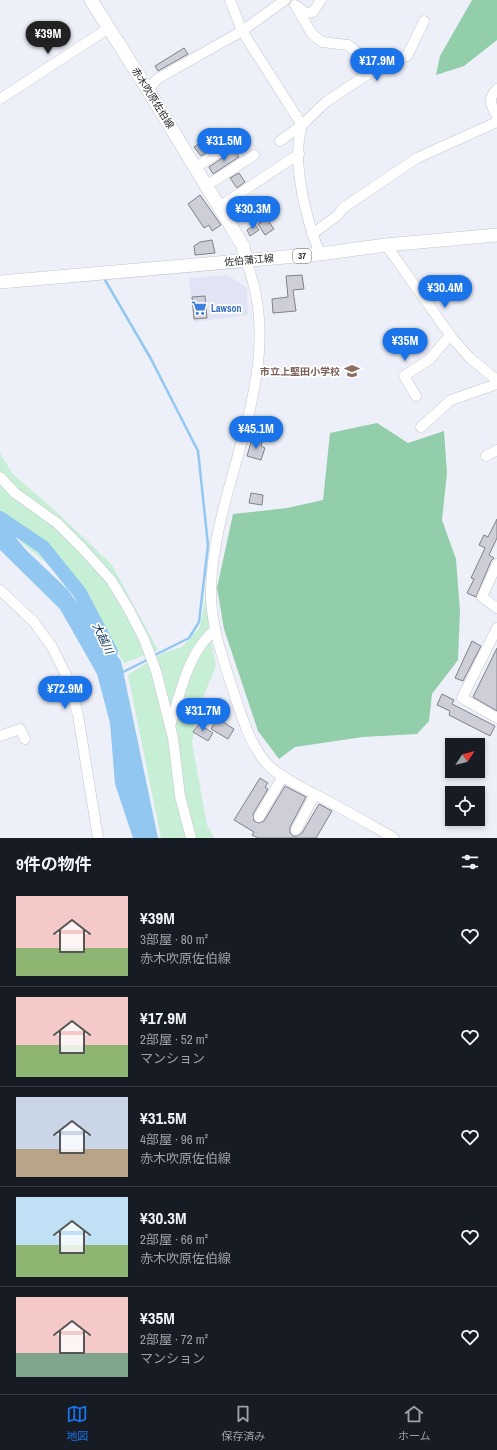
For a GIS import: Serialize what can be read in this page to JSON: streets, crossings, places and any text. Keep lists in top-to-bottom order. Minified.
{"streets":{"main road":["赤木吹原佐伯線","37","佐伯蒲江線"]},"crossings":[["赤木吹原佐伯線","佐伯蒲江線"]],"water":["大越川"],"places":{"supermarket":["Lawson"],"school or university":["市立上堅田小学校"]},"north":"top right","page":{"price":["¥39M","¥17.9M","¥31.5M","¥30.3M","¥30.4M","¥35M","¥45.1M","¥72.9M","¥31.7M"],"heading":"9件の物件","list":[{"name":"¥39M","note":"3部屋 · 80 m² · 赤木吹原佐伯線"},{"name":"¥17.9M","note":"2部屋 · 52 m² · マンション"},{"name":"¥31.5M","note":"4部屋 · 96 m² · 赤木吹原佐伯線"},{"name":"¥30.3M","note":"2部屋 · 66 m² · 赤木吹原佐伯線"},{"name":"¥35M","note":"2部屋 · 72 m² · マンション"}],"tabs":["地図","保存済み","ホーム"]}}
